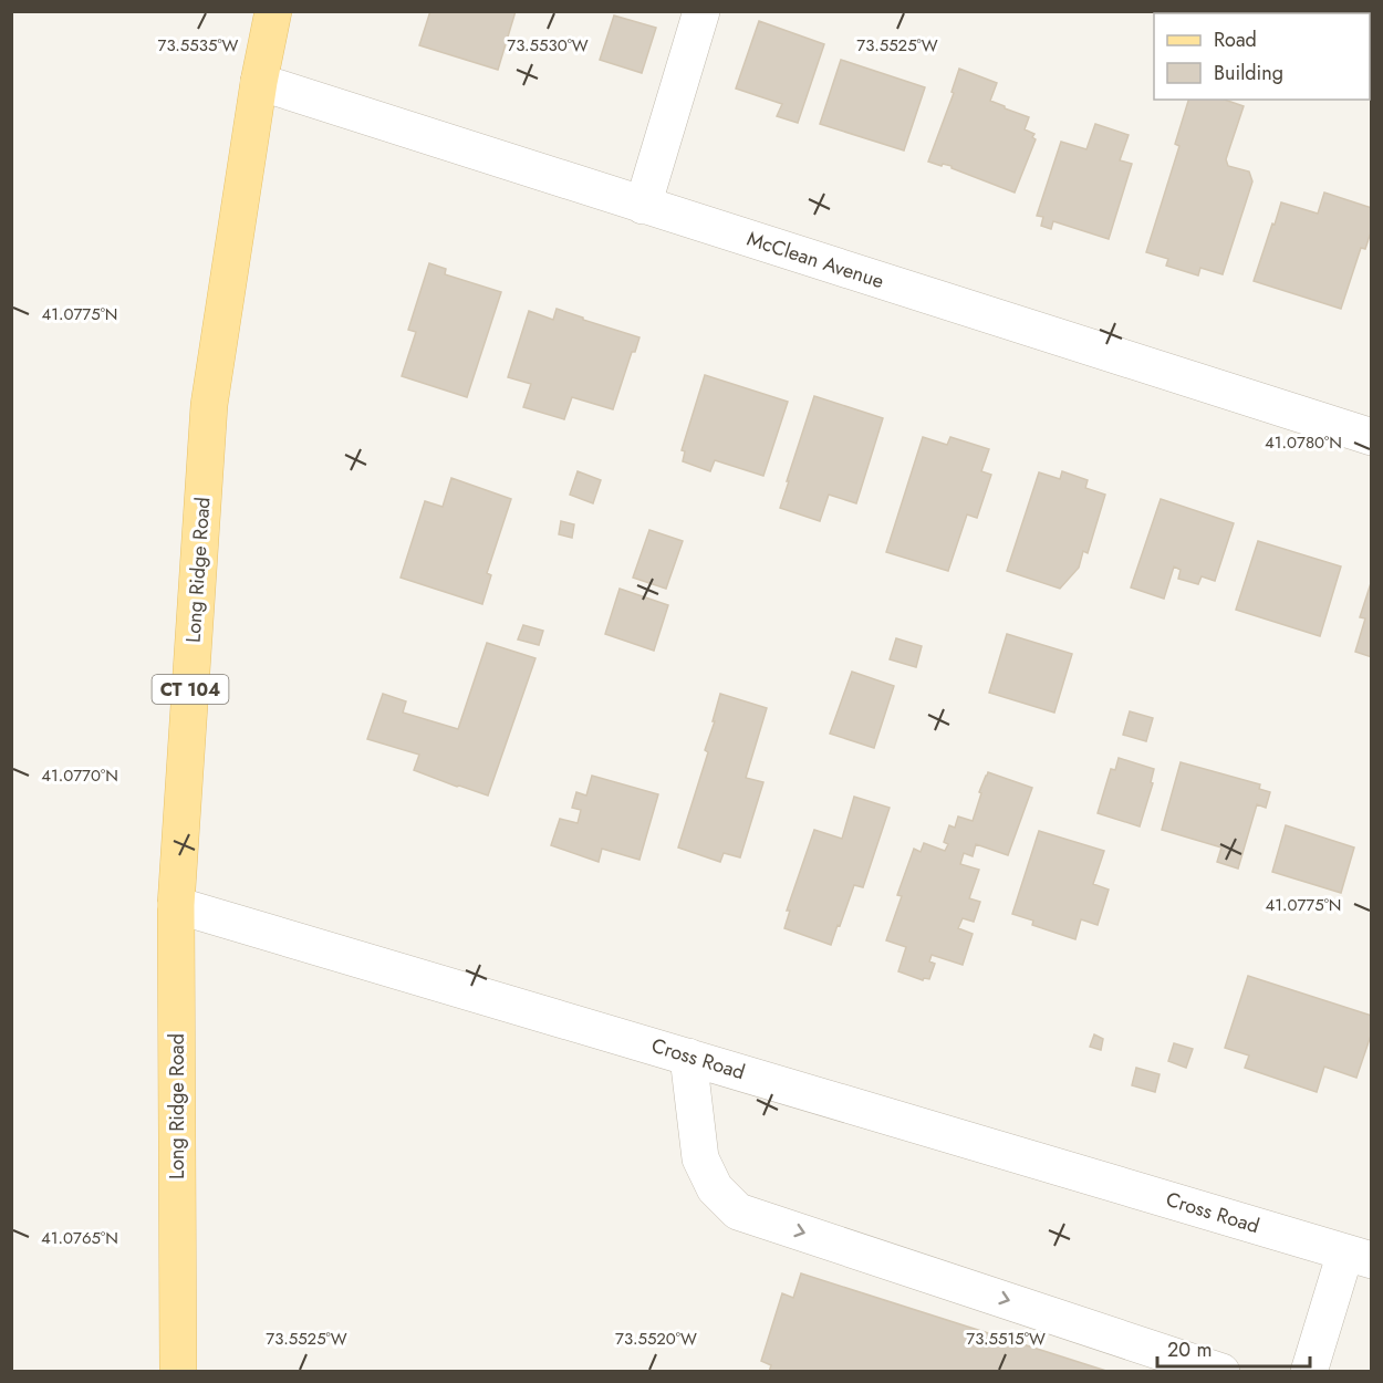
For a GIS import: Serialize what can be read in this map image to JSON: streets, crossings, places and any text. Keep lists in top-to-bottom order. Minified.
{"streets":{"main road":["Long Ridge Road","CT 104"],"street":["McClean Avenue","Cross Road"]},"crossings":[["McClean Avenue","Long Ridge Road"],["Long Ridge Road","Cross Road"]],"legend":["Road","Building"],"scale_bar":"20 m","coordinates":["73.5530°W","73.5525°W","73.5535°W","41.0775°N","41.0780°N","41.0770°N","41.0765°N","73.5520°W","73.5515°W"]}
